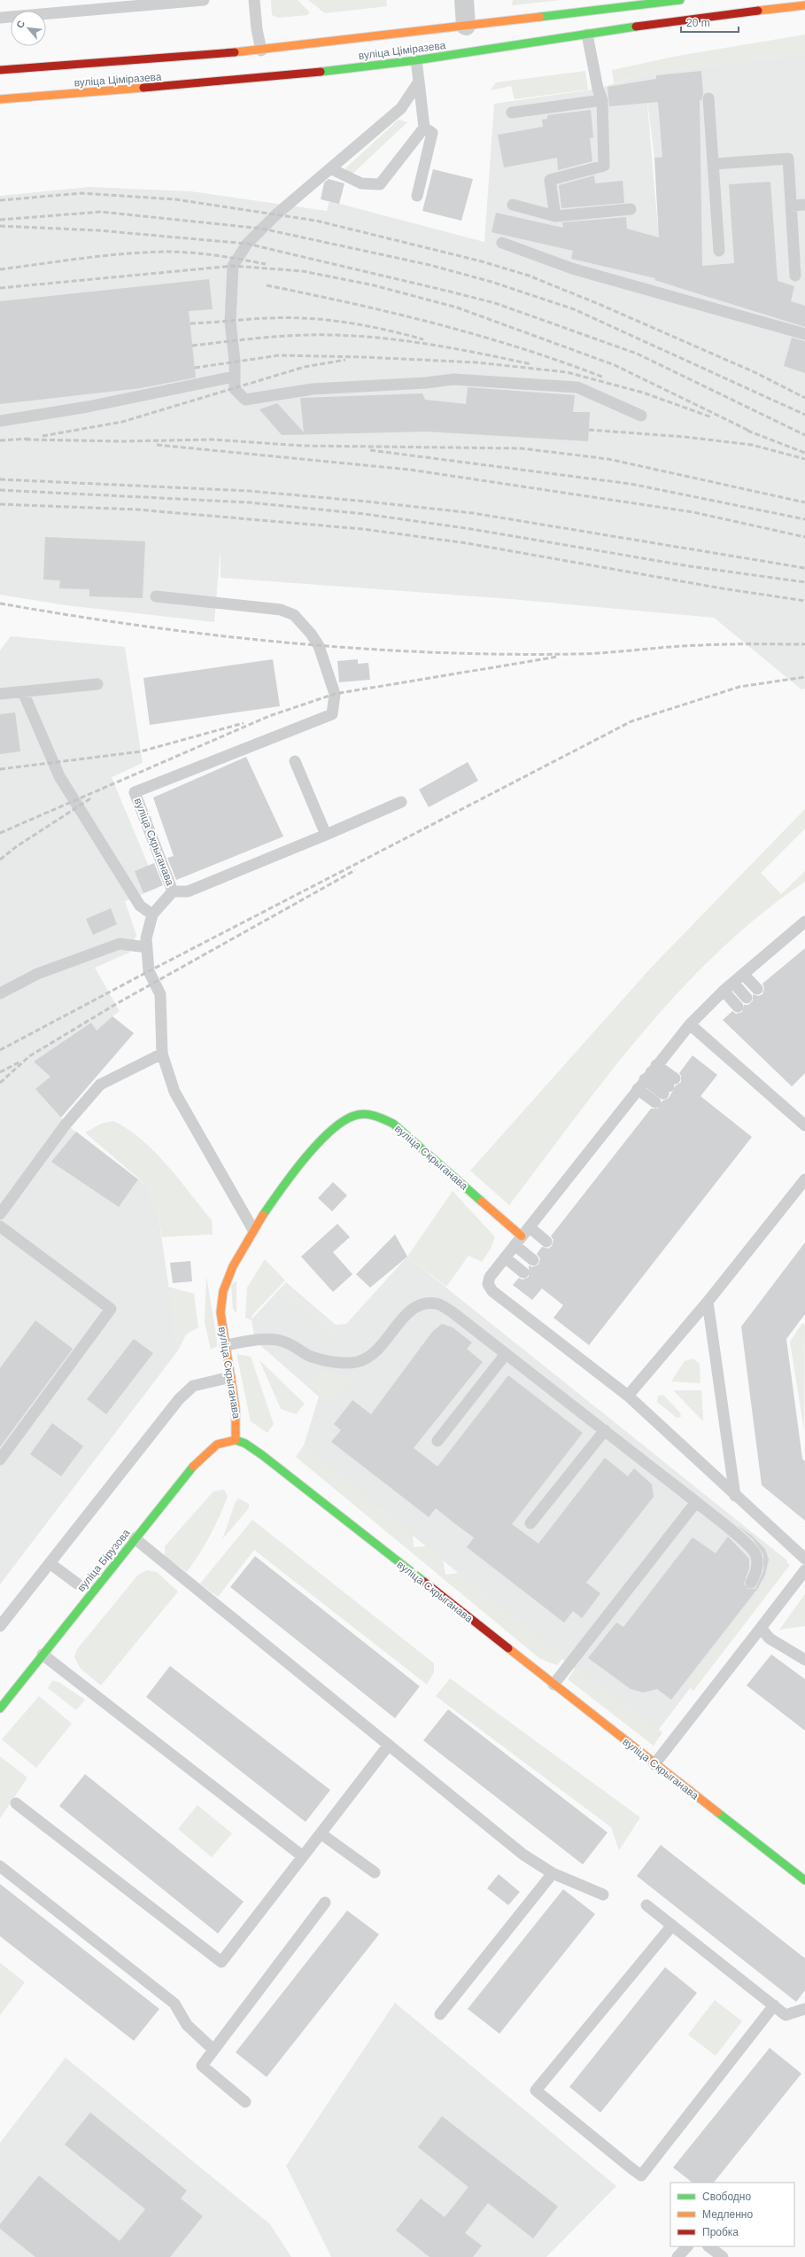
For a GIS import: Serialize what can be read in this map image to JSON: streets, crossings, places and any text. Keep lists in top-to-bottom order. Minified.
{"streets":{"street":["вуліца Ціміразева","вуліца Скрыганава","вуліца Бірузова"]},"crossings":[["вуліца Скрыганава","вуліца Бірузова"]],"legend":["Свободно","Медленно","Пробка"],"scale_bar":"20 m","north":"top left"}
